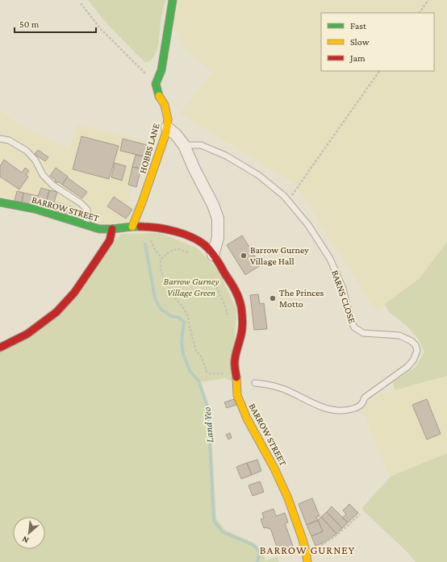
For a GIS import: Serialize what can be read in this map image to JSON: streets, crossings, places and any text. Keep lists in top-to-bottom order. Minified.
{"streets":{"main road":["HOBBS LANE","BARROW STREET"],"lane":["BARNS CLOSE"]},"crossings":[["HOBBS LANE","BARROW STREET"]],"districts":["BARROW GURNEY"],"water":["Land Yeo"],"parks":["Barrow Gurney Village Green"],"places":["Barrow Gurney Village Hall","The Princes Motto"],"legend":["Fast","Slow","Jam"],"scale_bar":"50 m","north":"bottom left"}
